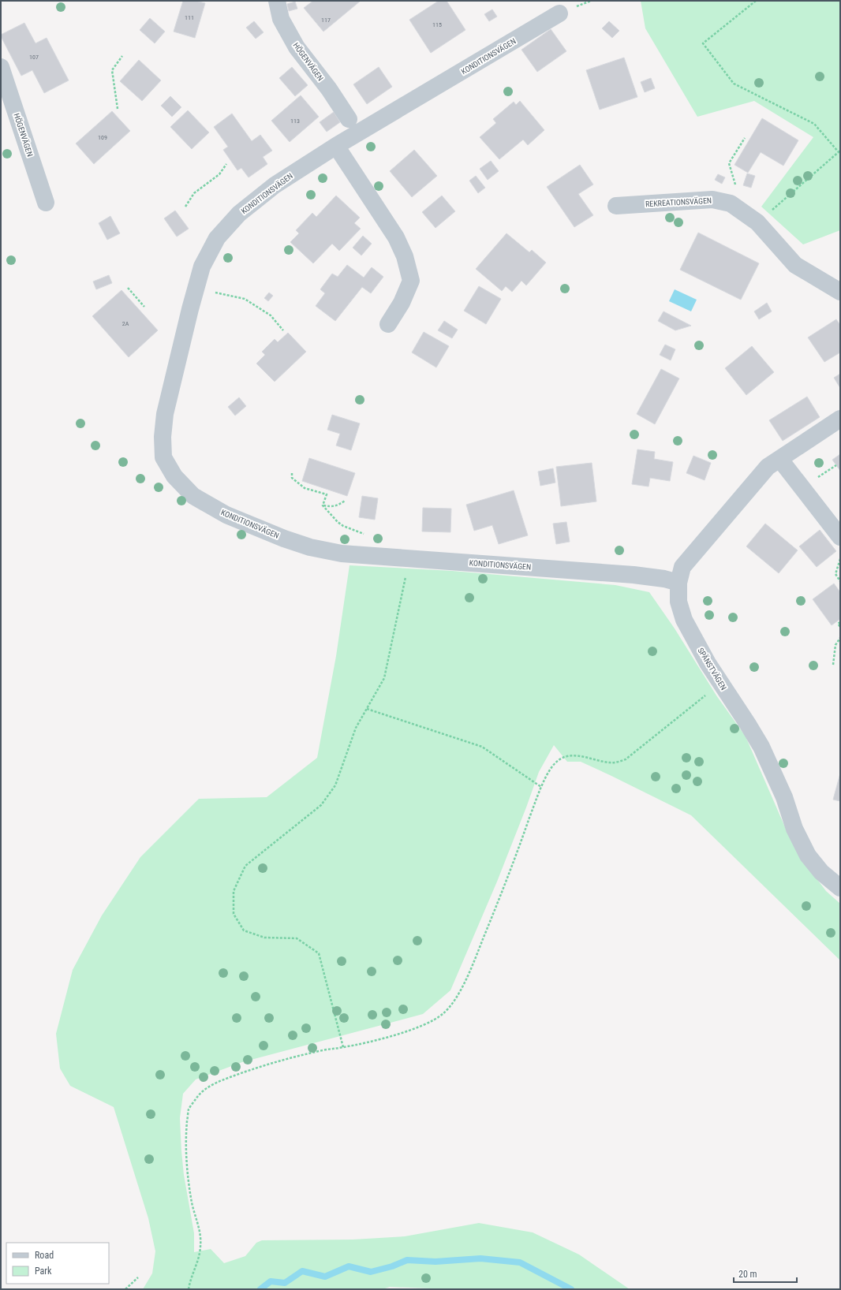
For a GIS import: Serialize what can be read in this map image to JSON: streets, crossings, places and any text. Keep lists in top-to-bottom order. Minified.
{"streets":{"street":["KONDITIONSVÄGEN","HÖGENVÄGEN","REKREATIONSVÄGEN","SPÄNSTVÄGEN"]},"crossings":[["KONDITIONSVÄGEN","SPÄNSTVÄGEN"]],"house_numbers":["111","117","115","107","113","109","2A"],"legend":["Road","Park"],"scale_bar":"20 m"}
